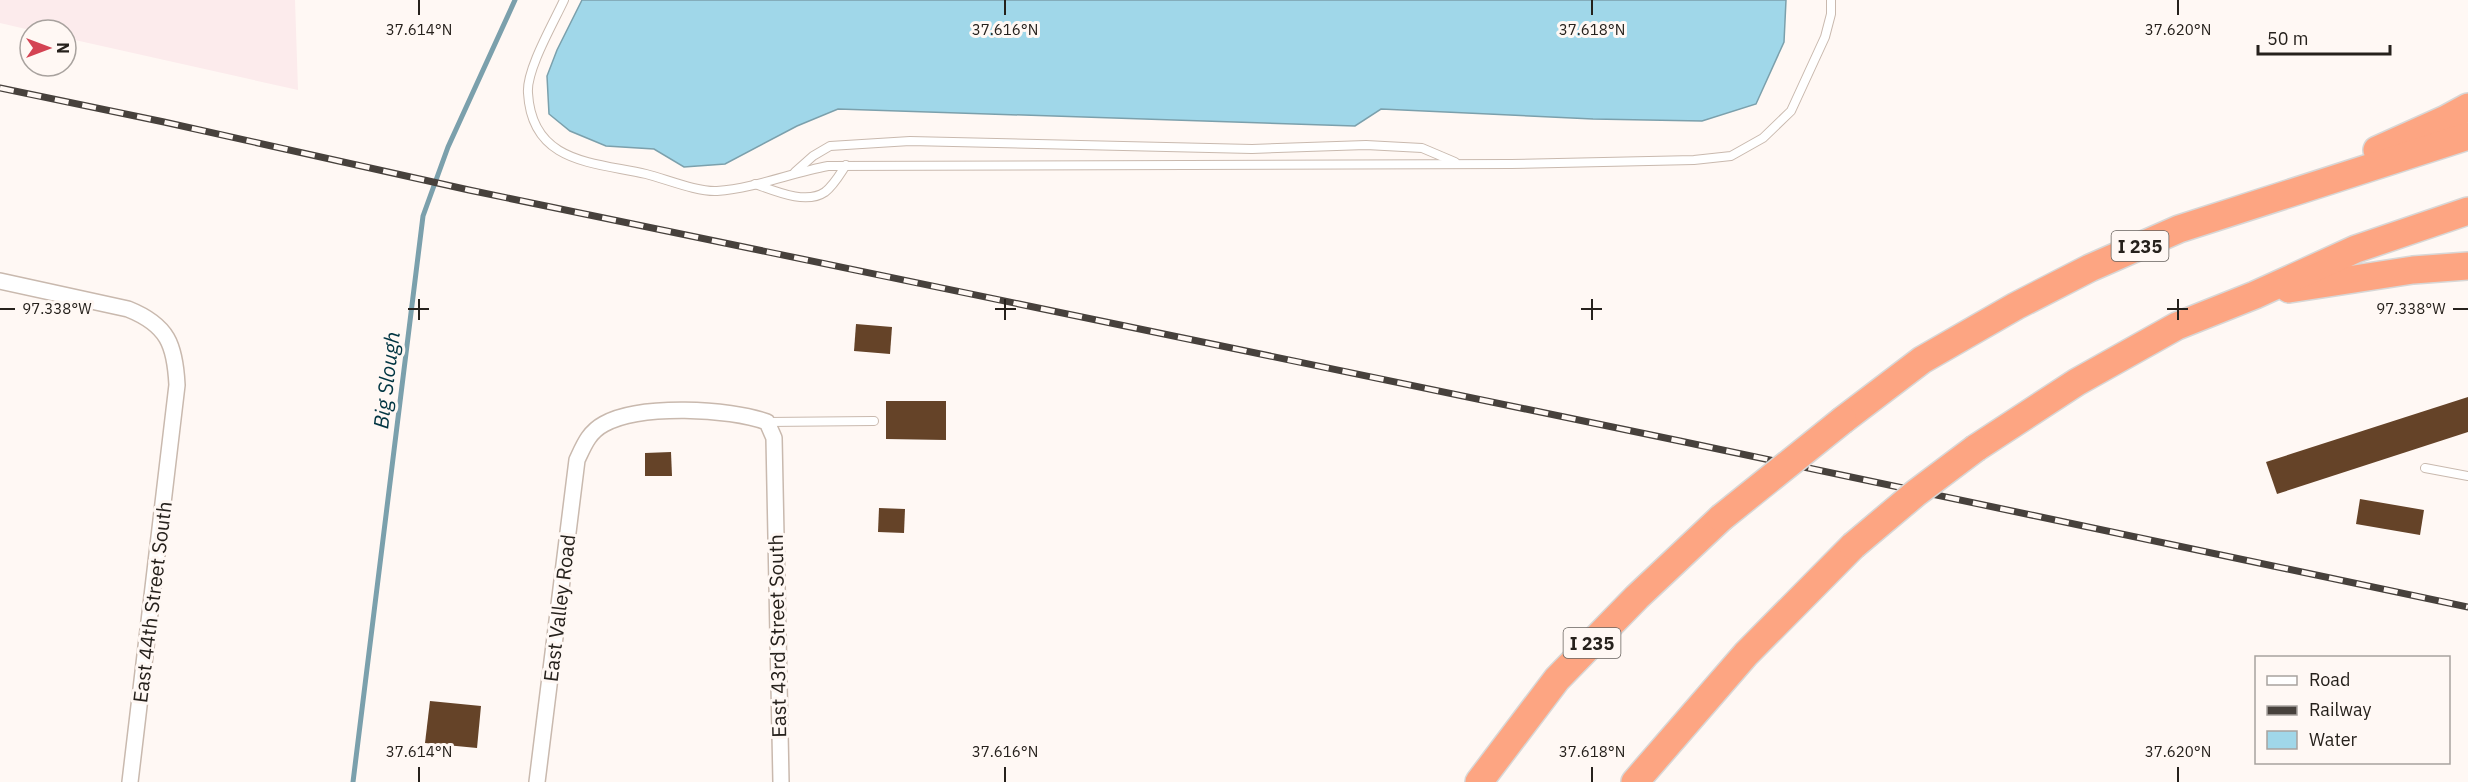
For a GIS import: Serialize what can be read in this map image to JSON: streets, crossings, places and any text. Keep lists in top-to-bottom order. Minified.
{"streets":{"highway":["I 235"],"street":["East 44th Street South","East Valley Road","East 43rd Street South"]},"crossings":[["East Valley Road","East 43rd Street South"]],"water":["Big Slough"],"legend":["Road","Railway","Water"],"scale_bar":"50 m","north":"right","coordinates":["37.614°N","37.616°N","37.618°N","37.620°N","97.338°W"]}
